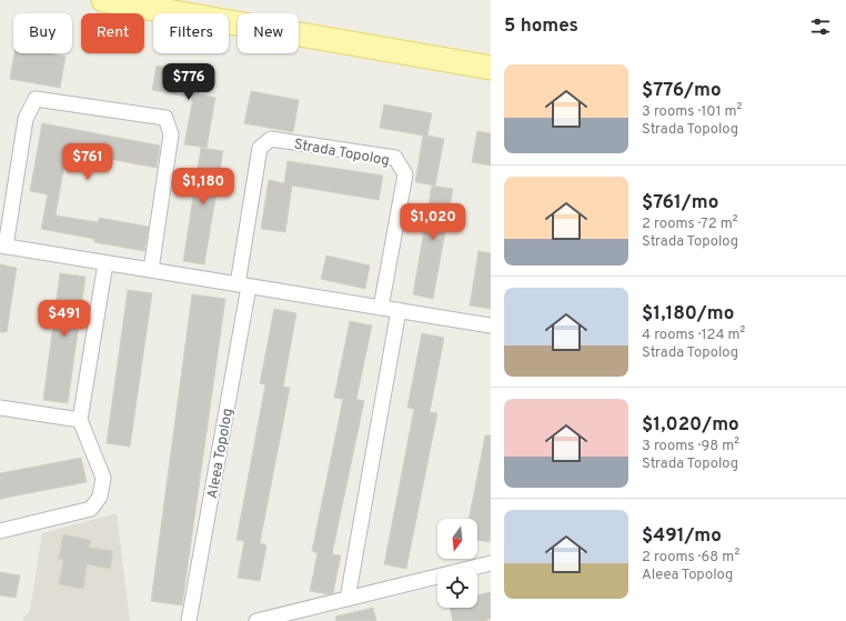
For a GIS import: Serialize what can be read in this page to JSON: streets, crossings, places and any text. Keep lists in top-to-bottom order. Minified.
{"streets":{"street":["Strada Topolog","Aleea Topolog"]},"crossings":[["Strada Topolog","Aleea Topolog"]],"north":"bottom","page":{"heading":"5 homes","chip":["Buy","Rent","Filters","New"],"list":[{"name":"$776/mo","note":"3 rooms · 101 m² · Strada Topolog"},{"name":"$761/mo","note":"2 rooms · 72 m² · Strada Topolog"},{"name":"$1,180/mo","note":"4 rooms · 124 m² · Strada Topolog"},{"name":"$1,020/mo","note":"3 rooms · 98 m² · Strada Topolog"},{"name":"$491/mo","note":"2 rooms · 68 m² · Aleea Topolog"}],"price":["$776","$761","$1,180","$1,020","$491"]}}
